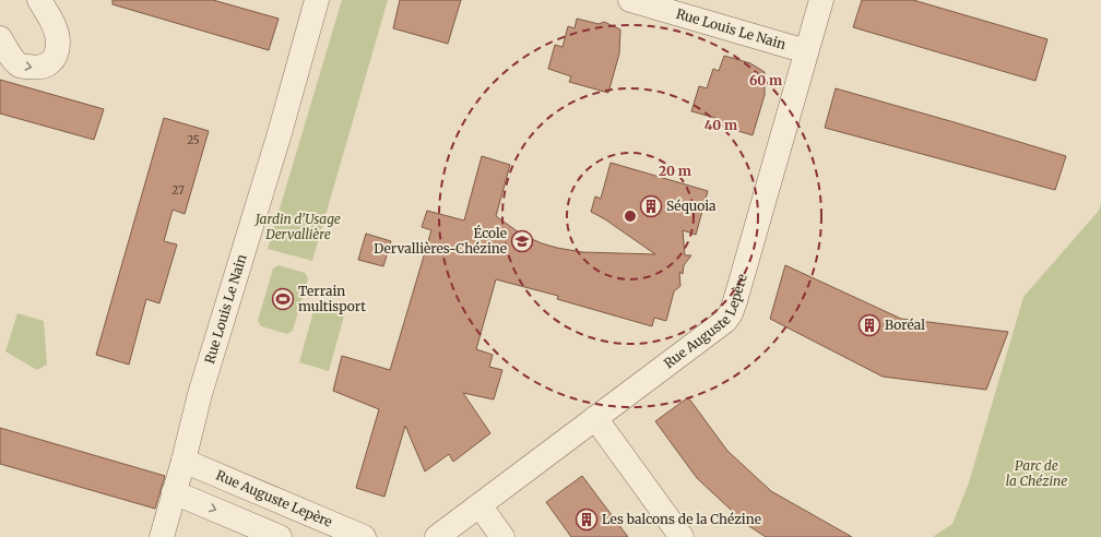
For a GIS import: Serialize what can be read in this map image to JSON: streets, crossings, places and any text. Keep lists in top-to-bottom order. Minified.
{"streets":{"street":["Rue Louis Le Nain","Rue Auguste Lepère"]},"crossings":[["Rue Louis Le Nain","Rue Auguste Lepère"]],"parks":["Jardin d'Usage Dervallière","Parc de la Chézine"],"places":{"building":["Séquoia","Boréal","Les balcons de la Chézine"],"school or university":["École Dervallières-Chézine"],"sports":["Terrain multisport"]},"house_numbers":["25","27"],"rings":["60 m","40 m","20 m"]}
